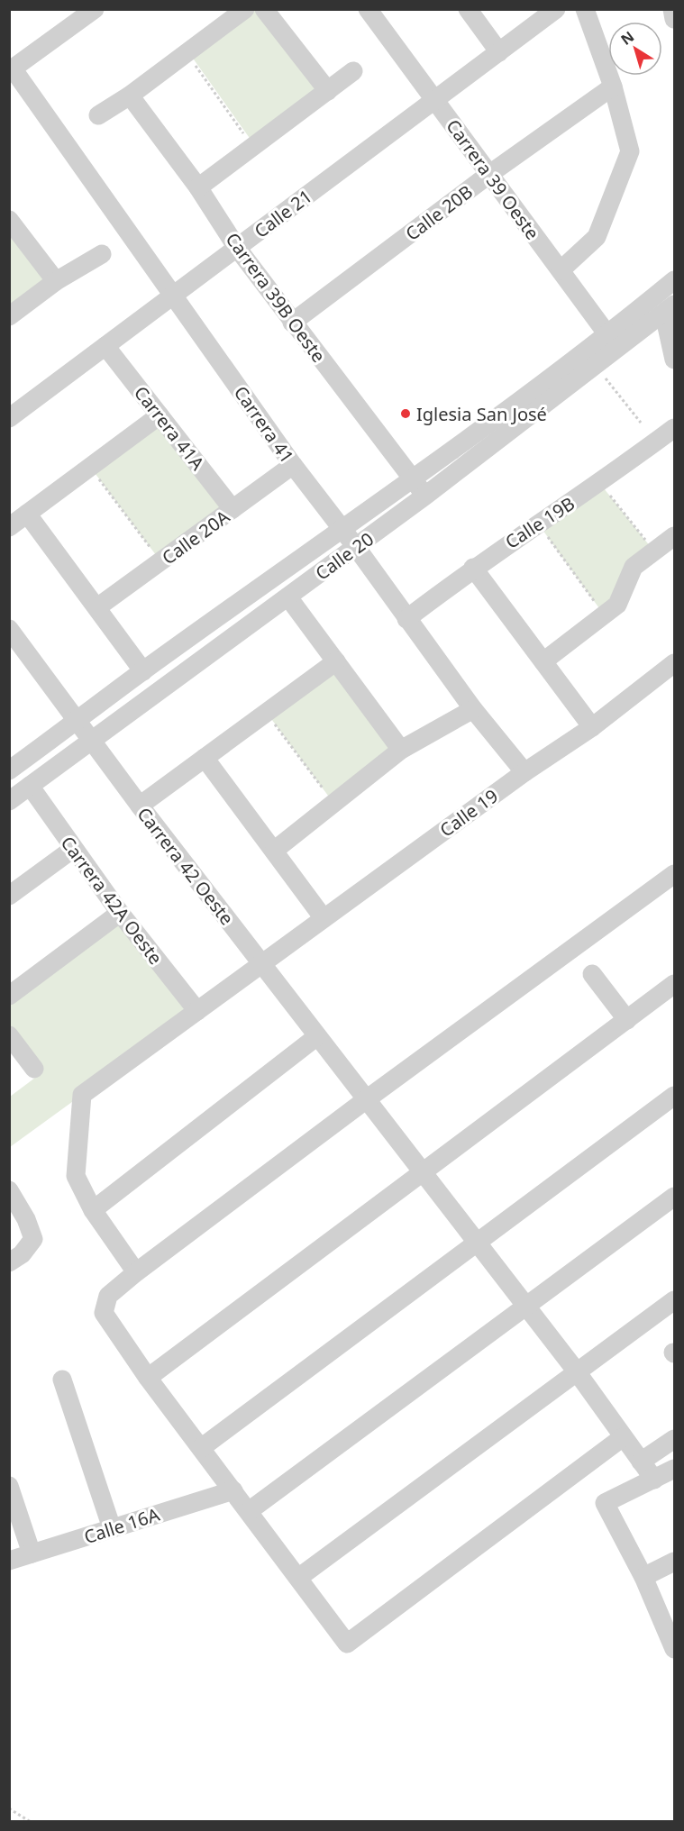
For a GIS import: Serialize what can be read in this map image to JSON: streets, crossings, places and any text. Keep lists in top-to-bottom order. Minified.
{"streets":{"street":["Carrera 39 Oeste","Calle 20B","Calle 21","Carrera 39B Oeste","Carrera 41","Carrera 41A","Calle 19B","Calle 20A","Calle 20","Calle 19","Carrera 42 Oeste","Carrera 42A Oeste","Calle 16A"]},"crossings":[["Carrera 39 Oeste","Calle 20B"],["Carrera 39 Oeste","Calle 21"],["Carrera 39 Oeste","Calle 20"],["Calle 20B","Carrera 39B Oeste"],["Calle 21","Carrera 39B Oeste"],["Calle 21","Carrera 41"],["Calle 21","Carrera 41A"],["Carrera 39B Oeste","Calle 20"],["Carrera 41","Calle 19B"],["Carrera 41","Calle 20A"],["Carrera 41","Calle 20"],["Carrera 41","Calle 19"],["Carrera 41A","Calle 20A"],["Calle 20","Carrera 42 Oeste"],["Calle 20","Carrera 42A Oeste"],["Calle 19","Carrera 42 Oeste"],["Calle 19","Carrera 42A Oeste"]],"places":["Iglesia San José"],"north":"top left"}
